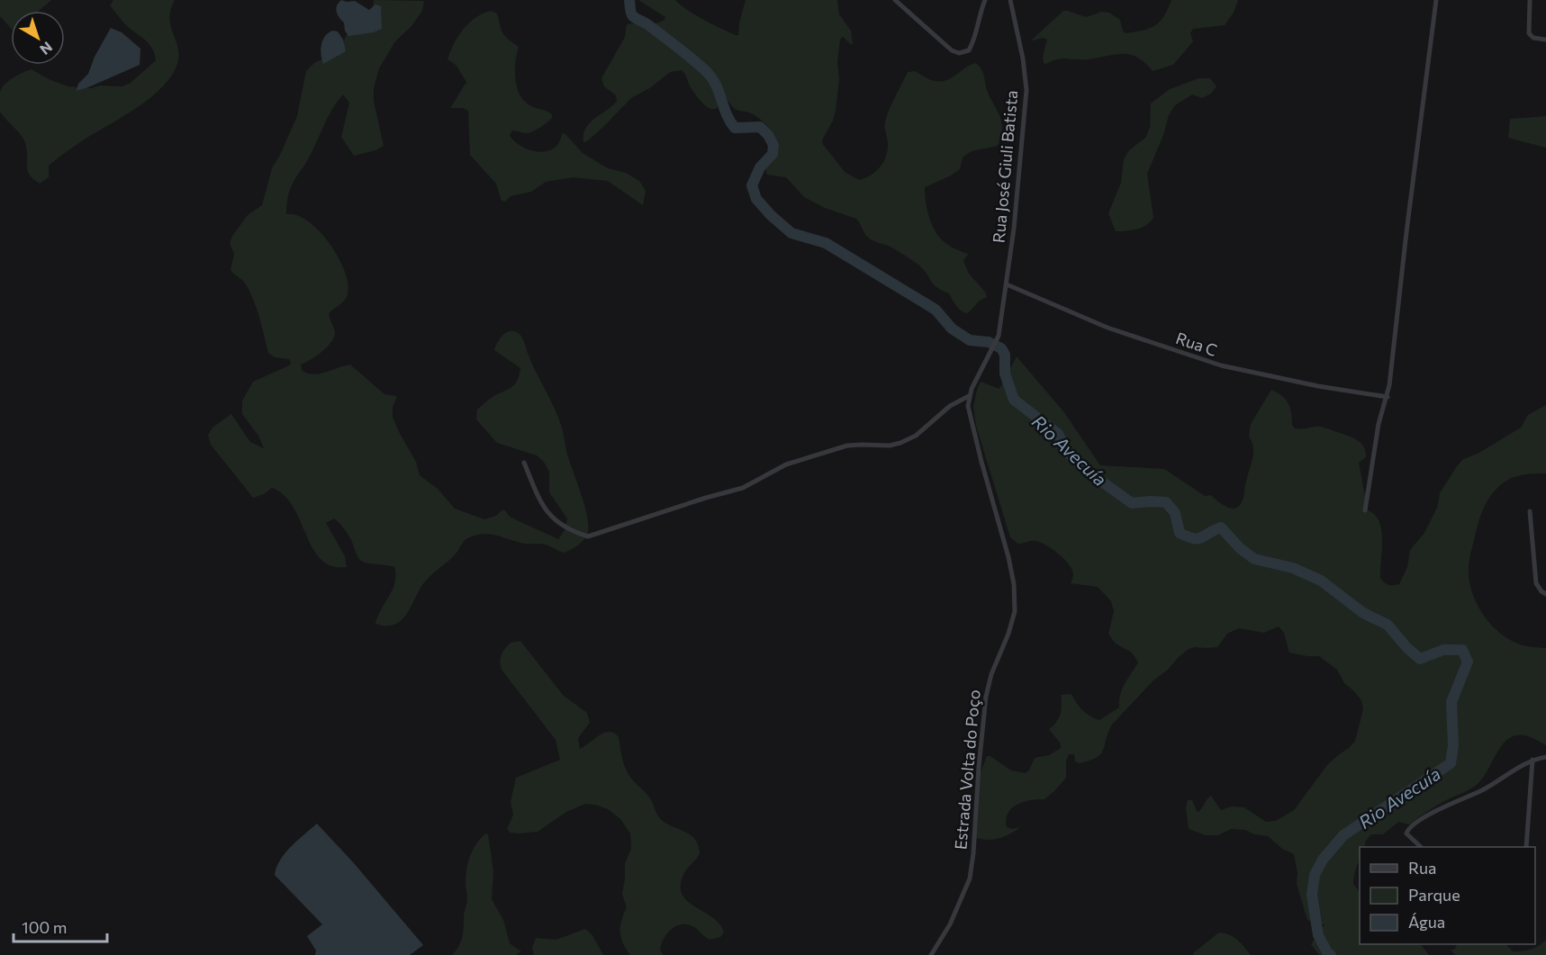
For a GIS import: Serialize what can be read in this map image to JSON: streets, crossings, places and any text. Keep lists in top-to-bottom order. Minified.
{"streets":{"street":["Rua José Giuli Batista","Rua C","Estrada Volta do Poço"]},"crossings":[["Rua José Giuli Batista","Rua C"],["Rua José Giuli Batista","Estrada Volta do Poço"]],"water":["Rio Avecuía"],"legend":["Rua","Parque","Água"],"scale_bar":"100 m","north":"bottom right"}
